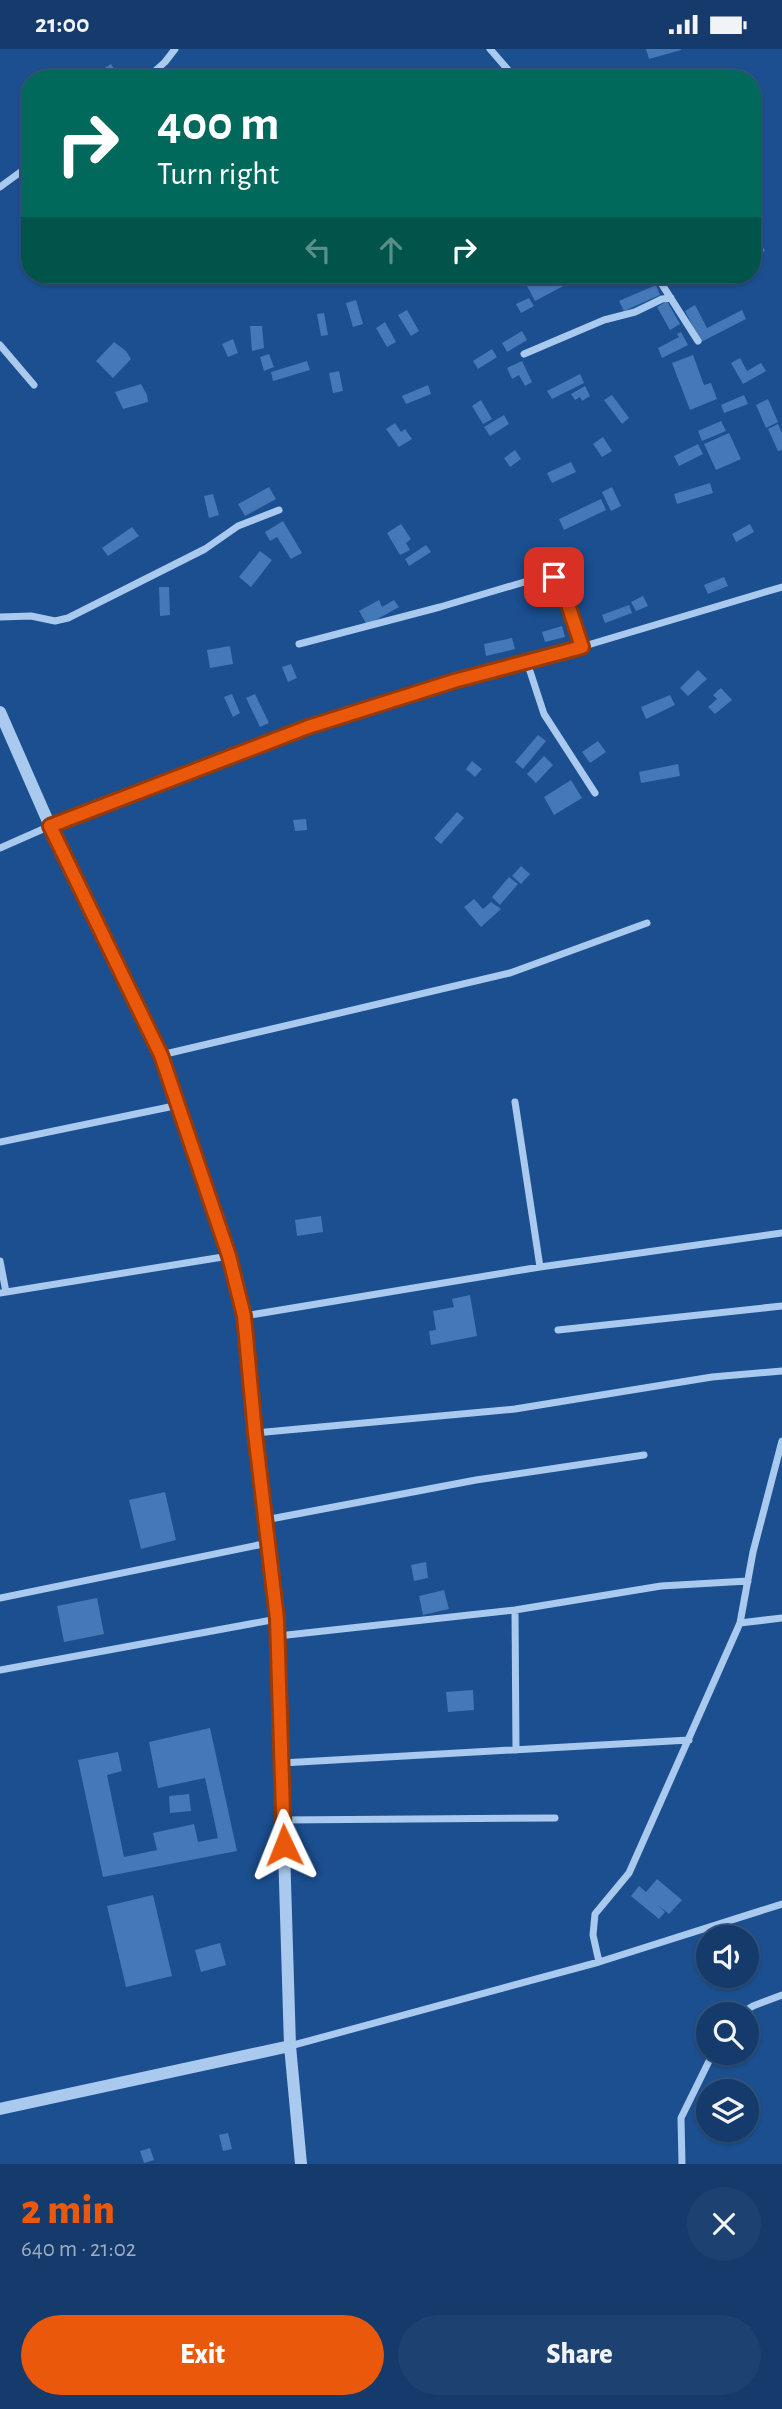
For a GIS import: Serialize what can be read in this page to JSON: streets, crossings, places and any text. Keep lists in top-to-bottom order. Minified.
{"page":{"status":"21:00","turn":["400 m","Turn right"],"heading":["2 min","640 m · 21:02"],"buttons":["Exit","Share"]}}
